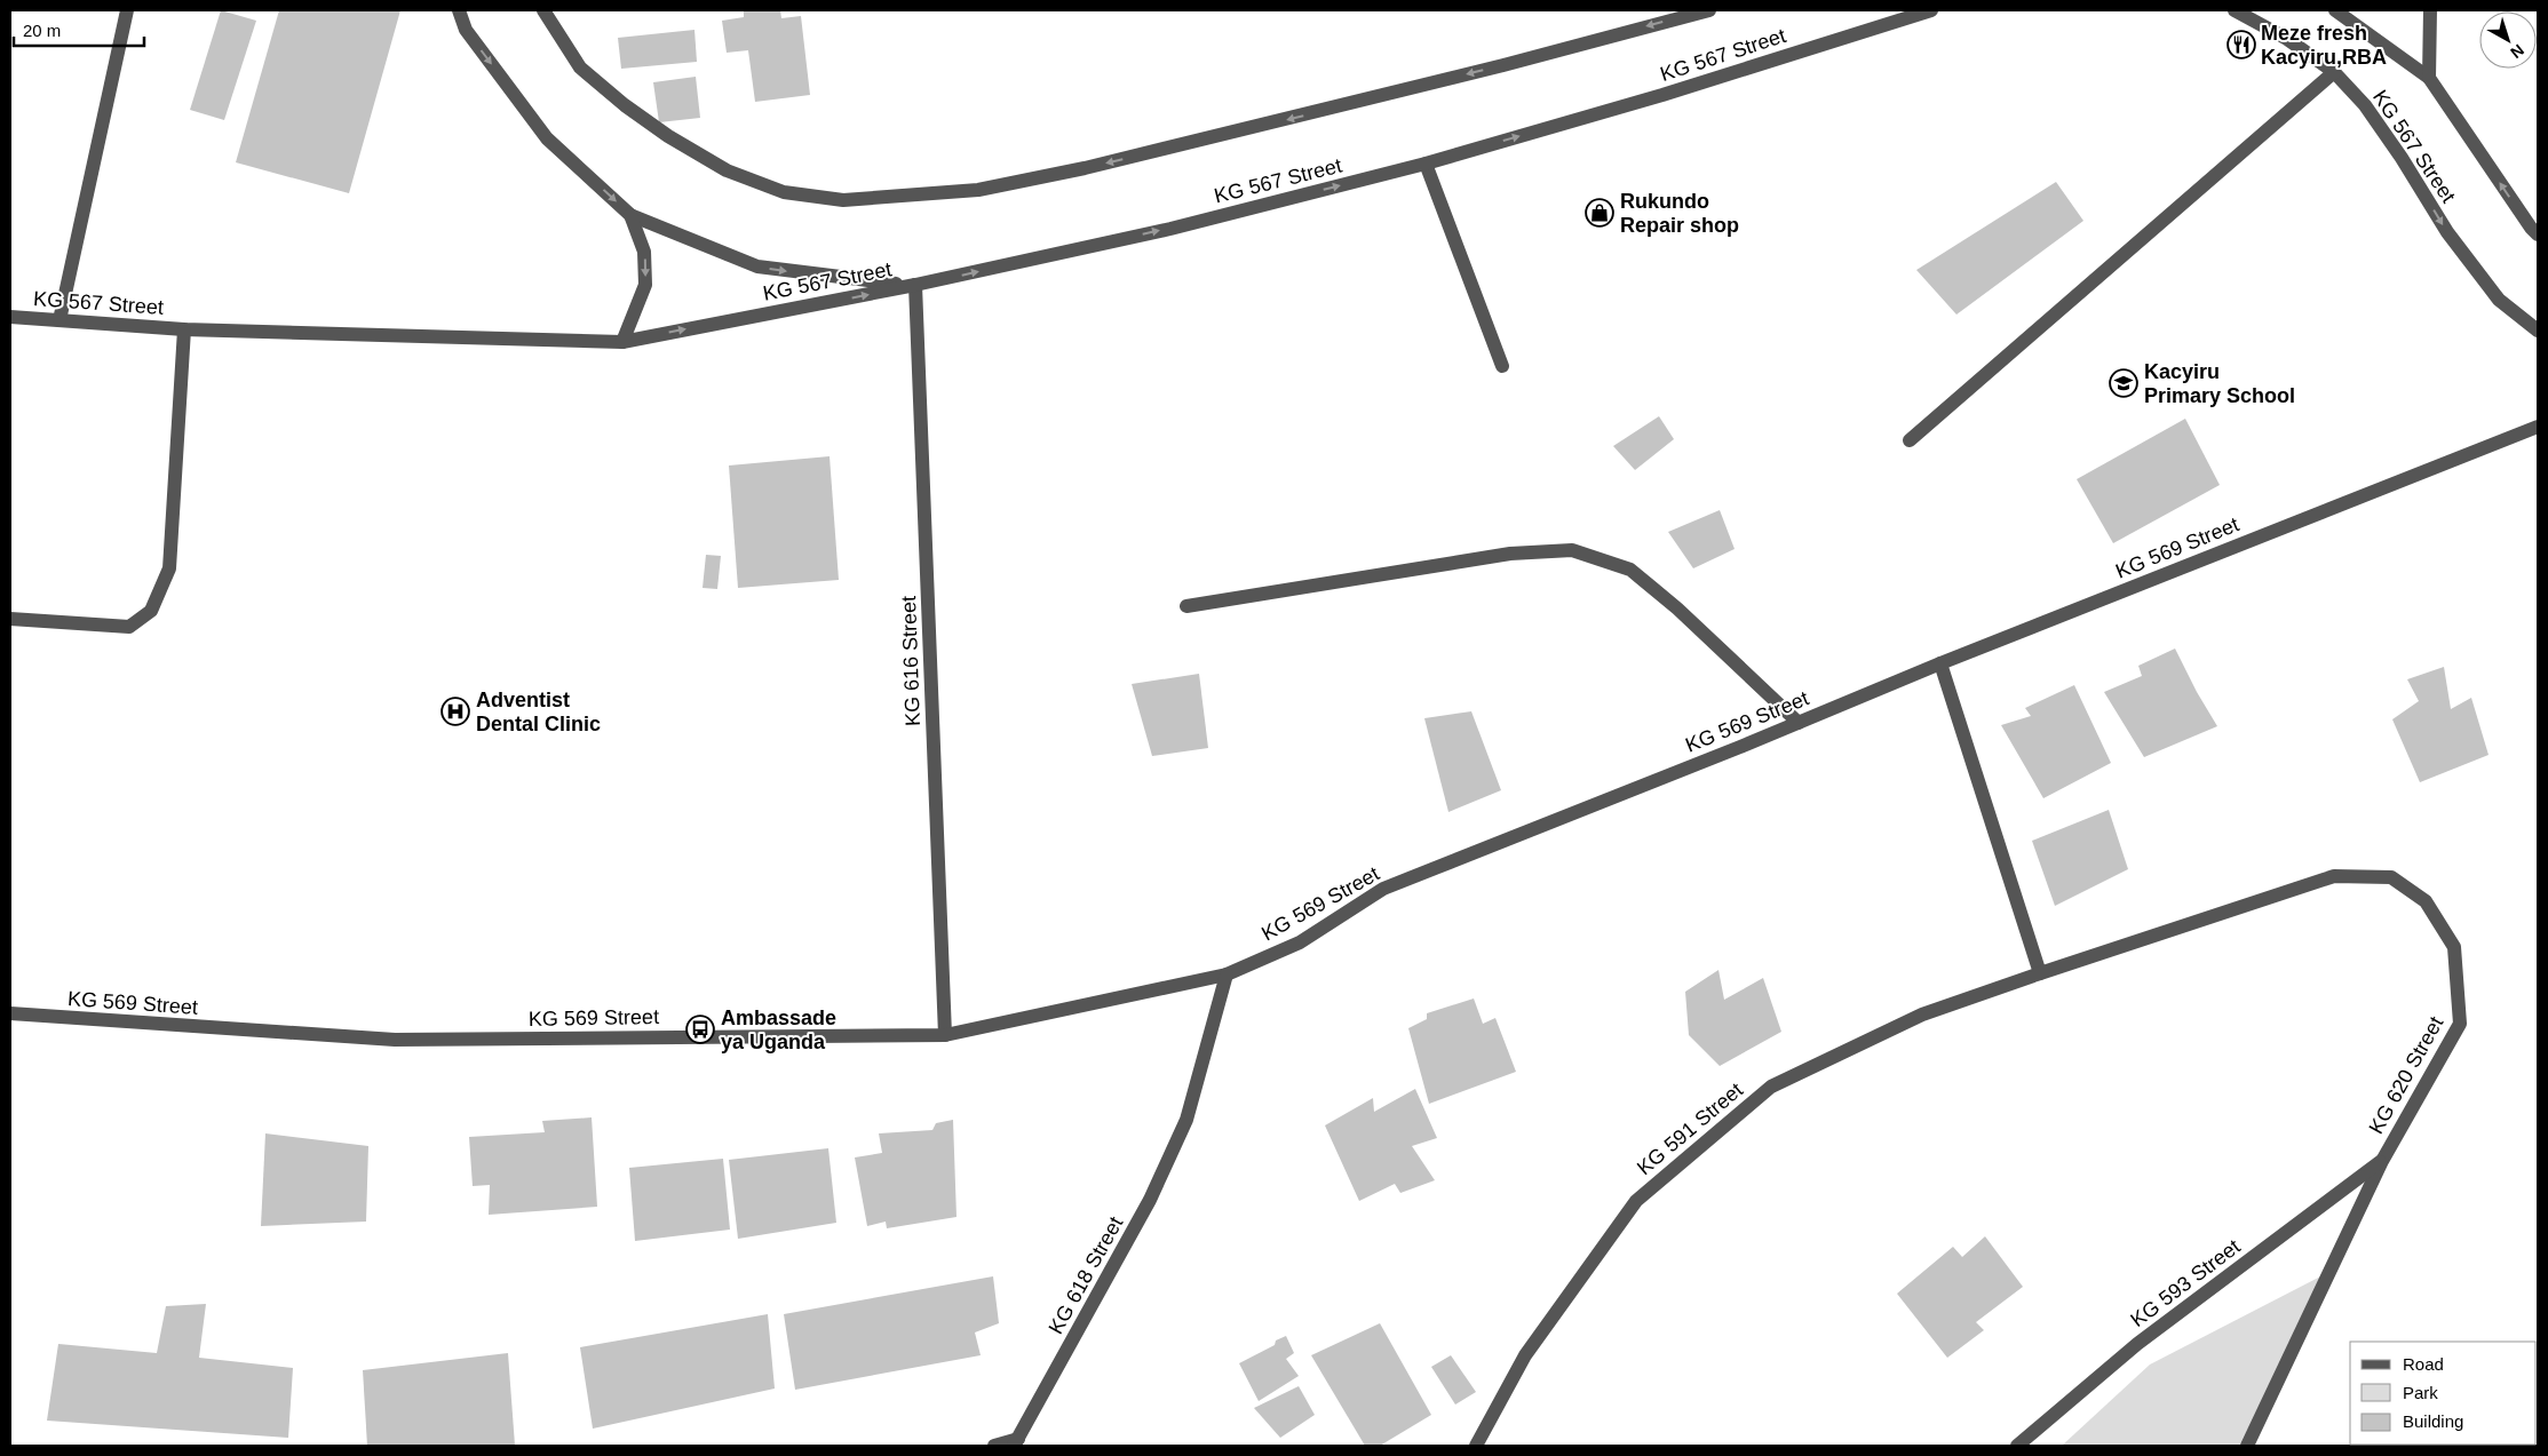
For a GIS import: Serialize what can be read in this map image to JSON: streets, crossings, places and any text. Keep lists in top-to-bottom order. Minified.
{"streets":{"street":["KG 567 Street","KG 569 Street","KG 616 Street","KG 620 Street","KG 591 Street","KG 618 Street","KG 593 Street"]},"crossings":[["KG 567 Street","KG 616 Street"],["KG 569 Street","KG 616 Street"],["KG 569 Street","KG 618 Street"],["KG 620 Street","KG 591 Street"],["KG 620 Street","KG 593 Street"]],"places":{"restaurant":["Meze fresh Kacyiru,RBA"],"shop":["Rukundo Repair shop"],"school or university":["Kacyiru Primary School"],"hospital":["Adventist Dental Clinic"],"bus stop":["Ambassade ya Uganda"]},"legend":["Road","Park","Building"],"scale_bar":"20 m","north":"bottom right"}
